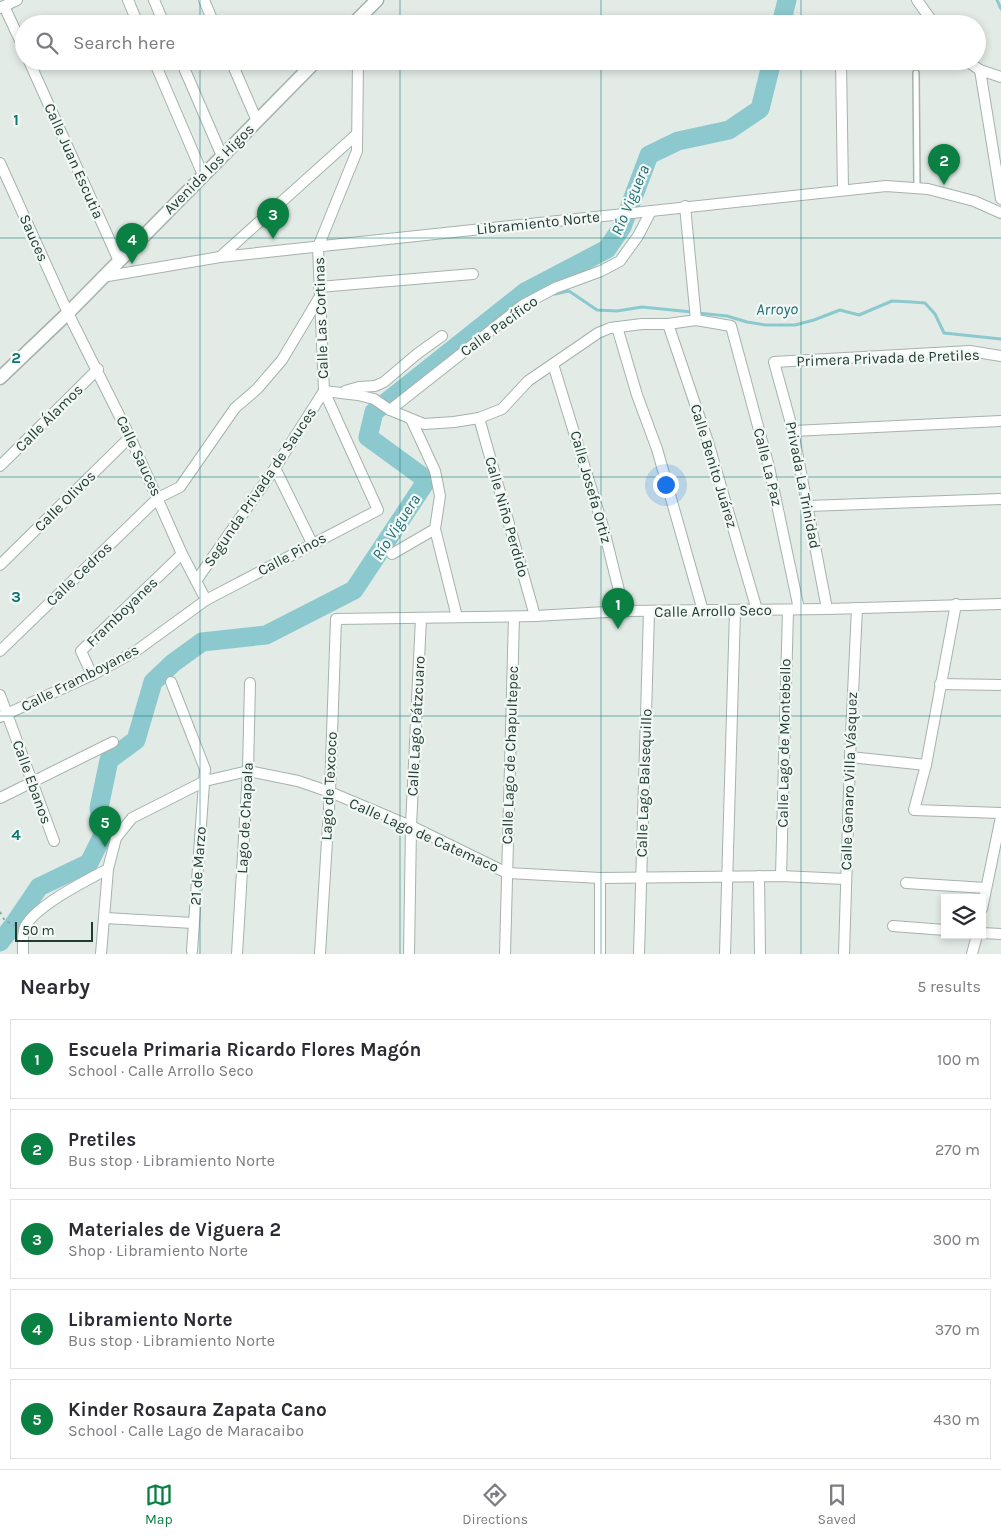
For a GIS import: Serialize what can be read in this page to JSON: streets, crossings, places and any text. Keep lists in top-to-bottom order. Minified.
{"streets":{"street":["Calle Juan Escutia","Avenida los Higos","Libramiento Norte","Sauces","Calle Las Cortinas","Calle Pacífico","Primera Privada de Pretiles","Calle Álamos","Calle Sauces","Calle Benito Juárez","Calle La Paz","Privada La Trinidad","Segunda Privada de Sauces","Calle Josefa Ortiz","Calle Olivos","Calle Niño Perdido","Calle Pinos","Calle Cedros","Calle Arrollo Seco","Framboyanes","Calle Framboyanes","Calle Lago Pátzcuaro","Calle Lago de Montebello","Calle Lago de Chapultepec","Calle Genaro Villa Vásquez","Calle Ebanos","Calle Lago Balsequillo","Lago de Texcoco","Lago de Chapala","Calle Lago de Catemaco","21 de Marzo"]},"crossings":[["Calle Juan Escutia","Avenida los Higos"],["Avenida los Higos","Libramiento Norte"],["Avenida los Higos","Sauces"],["Avenida los Higos","Calle Sauces"],["Libramiento Norte","Calle Las Cortinas"],["Libramiento Norte","Calle Pacífico"],["Sauces","Calle Sauces"],["Calle Las Cortinas","Segunda Privada de Sauces"],["Calle Las Cortinas","Calle Pinos"],["Calle Las Cortinas","Calle Cedros"],["Primera Privada de Pretiles","Privada La Trinidad"],["Calle Álamos","Calle Sauces"],["Calle Sauces","Segunda Privada de Sauces"],["Calle Sauces","Calle Olivos"],["Calle Sauces","Calle Pinos"],["Calle Sauces","Calle Cedros"],["Calle Sauces","Framboyanes"],["Calle Sauces","Calle Framboyanes"],["Calle Benito Juárez","Calle Arrollo Seco"],["Calle La Paz","Calle Arrollo Seco"],["Privada La Trinidad","Calle Arrollo Seco"],["Calle Josefa Ortiz","Calle Arrollo Seco"],["Calle Niño Perdido","Calle Arrollo Seco"],["Calle Pinos","Calle Framboyanes"],["Calle Arrollo Seco","Calle Lago Pátzcuaro"],["Calle Arrollo Seco","Calle Lago de Montebello"],["Calle Arrollo Seco","Calle Lago de Chapultepec"],["Calle Arrollo Seco","Calle Genaro Villa Vásquez"],["Calle Arrollo Seco","Calle Lago Balsequillo"],["Calle Arrollo Seco","Lago de Texcoco"],["Framboyanes","Calle Framboyanes"],["Calle Framboyanes","Calle Ebanos"],["Calle Lago Pátzcuaro","Calle Lago de Catemaco"],["Calle Lago de Montebello","Calle Lago de Catemaco"],["Calle Lago de Chapultepec","Calle Lago de Catemaco"],["Calle Genaro Villa Vásquez","Calle Lago de Catemaco"],["Calle Lago Balsequillo","Calle Lago de Catemaco"],["Lago de Texcoco","Calle Lago de Catemaco"],["Lago de Chapala","Calle Lago de Catemaco"],["Calle Lago de Catemaco","21 de Marzo"]],"water":["Río Viguera","Arroyo"],"scale_bar":"50 m","page":{"search":"Search here","pins":["2","3","4","1","5"],"scale":"50 m","heading":["Nearby","5 results"],"list":[{"mark":"1","name":"Escuela Primaria Ricardo Flores Magón","note":"School · Calle Arrollo Seco","value":"100 m"},{"mark":"2","name":"Pretiles","note":"Bus stop · Libramiento Norte","value":"270 m"},{"mark":"3","name":"Materiales de Viguera 2","note":"Shop · Libramiento Norte","value":"300 m"},{"mark":"4","name":"Libramiento Norte","note":"Bus stop · Libramiento Norte","value":"370 m"},{"mark":"5","name":"Kinder Rosaura Zapata Cano","note":"School · Calle Lago de Maracaibo","value":"430 m"}],"nav":["Map","Directions","Saved"]},"grid":{"rows":["1","2","3","4"]}}
